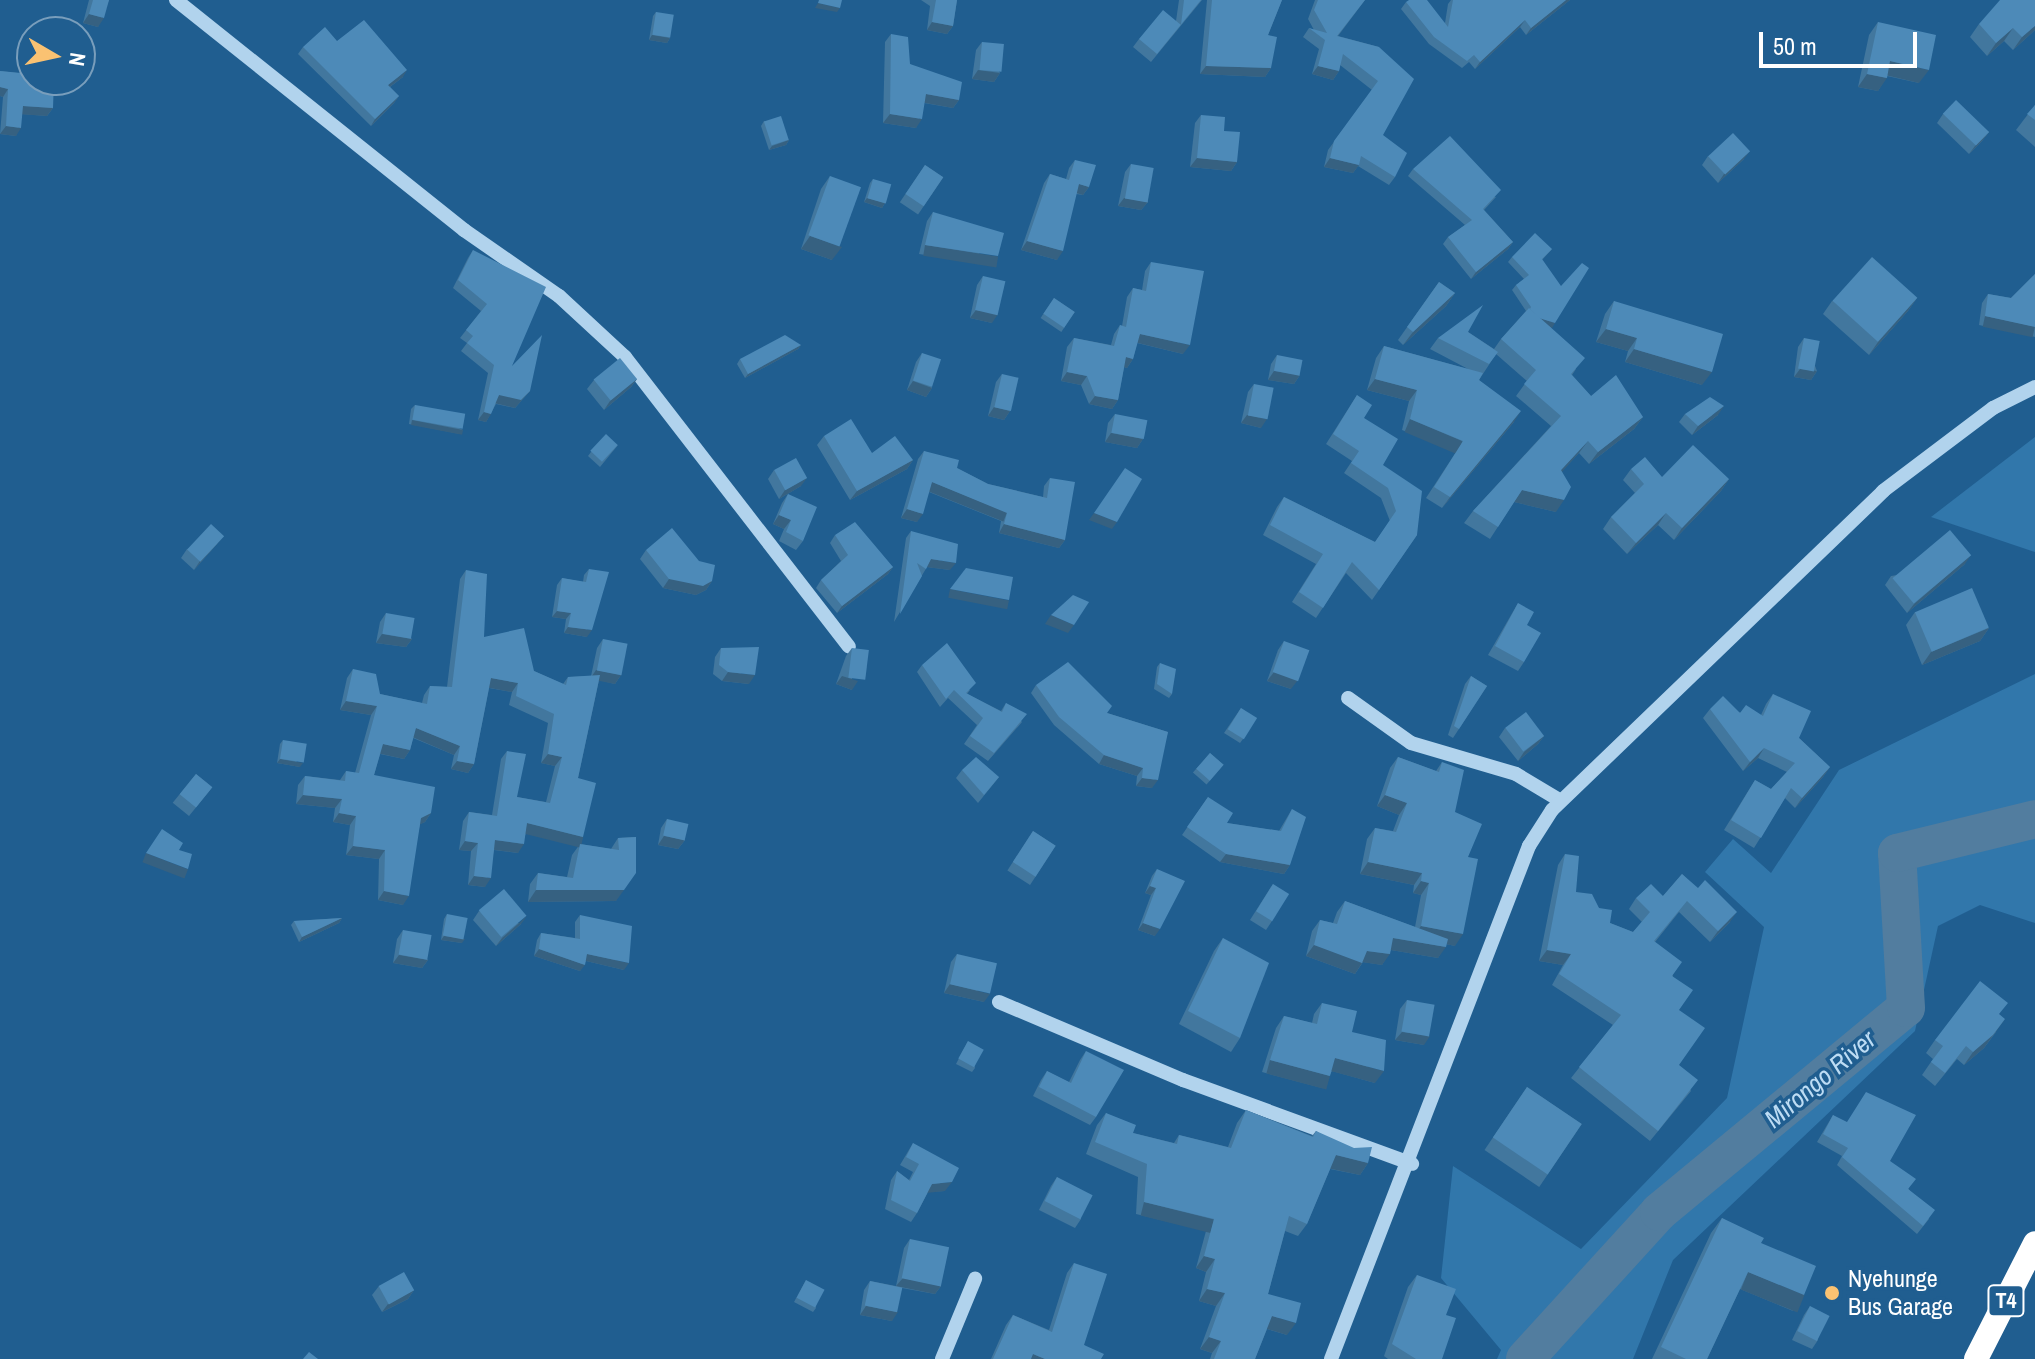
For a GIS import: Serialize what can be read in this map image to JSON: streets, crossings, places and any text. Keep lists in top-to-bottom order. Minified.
{"streets":{"highway":["T4"]},"water":["Mirongo River"],"places":["Nyehunge Bus Garage"],"scale_bar":"50 m","north":"right"}
